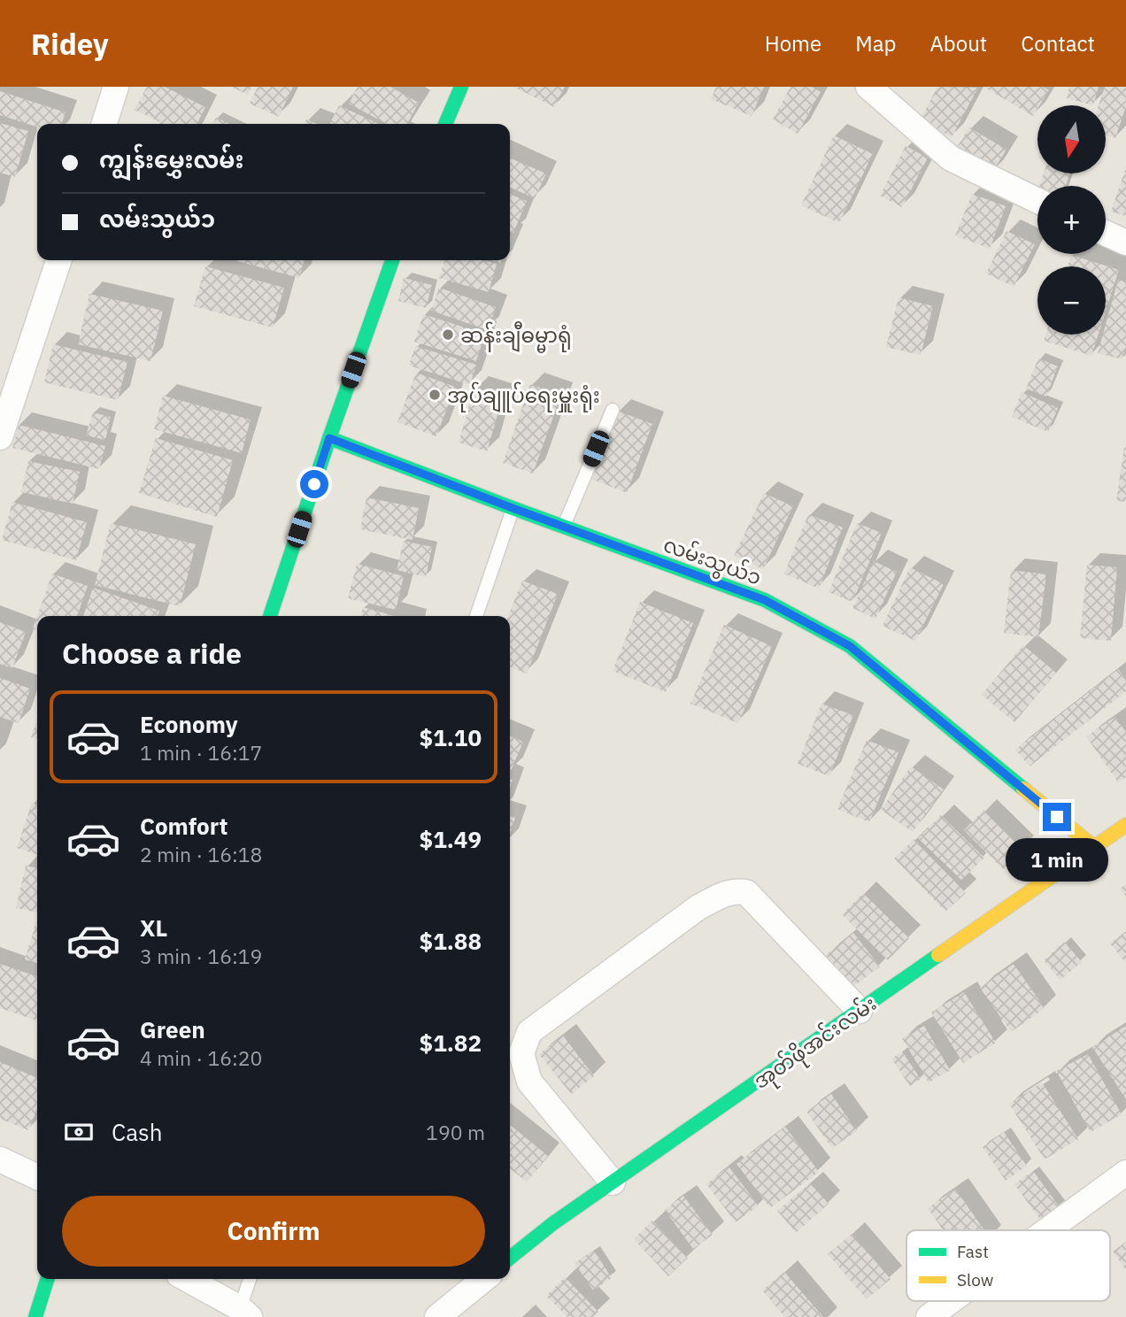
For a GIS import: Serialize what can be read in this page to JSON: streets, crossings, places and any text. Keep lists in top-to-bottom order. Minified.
{"streets":{"street":["လမ်းသွယ်၁","အုတ်ဖိုအင်းလမ်း"]},"crossings":[["လမ်းသွယ်၁","အုတ်ဖိုအင်းလမ်း"]],"places":["ဆန်းချီဓမ္မာရုံ","အုပ်ချူပ်ရေးမှူးရုံး"],"legend":["Fast","Slow"],"north":"bottom","page":{"header":"Ridey","nav":["Home","Map","About","Contact"],"map_buttons":["+","−"],"banner":["ကျွန်းမွှေးလမ်း","လမ်းသွယ်၁"],"heading":"Choose a ride","list":[{"name":"Economy","note":"1 min · 16:17","value":"$1.10"},{"name":"Comfort","note":"2 min · 16:18","value":"$1.49"},{"name":"XL","note":"3 min · 16:19","value":"$1.88"},{"name":"Green","note":"4 min · 16:20","value":"$1.82"}],"bubble":"1 min","pay":["Cash","190 m"],"buttons":"Confirm"}}
